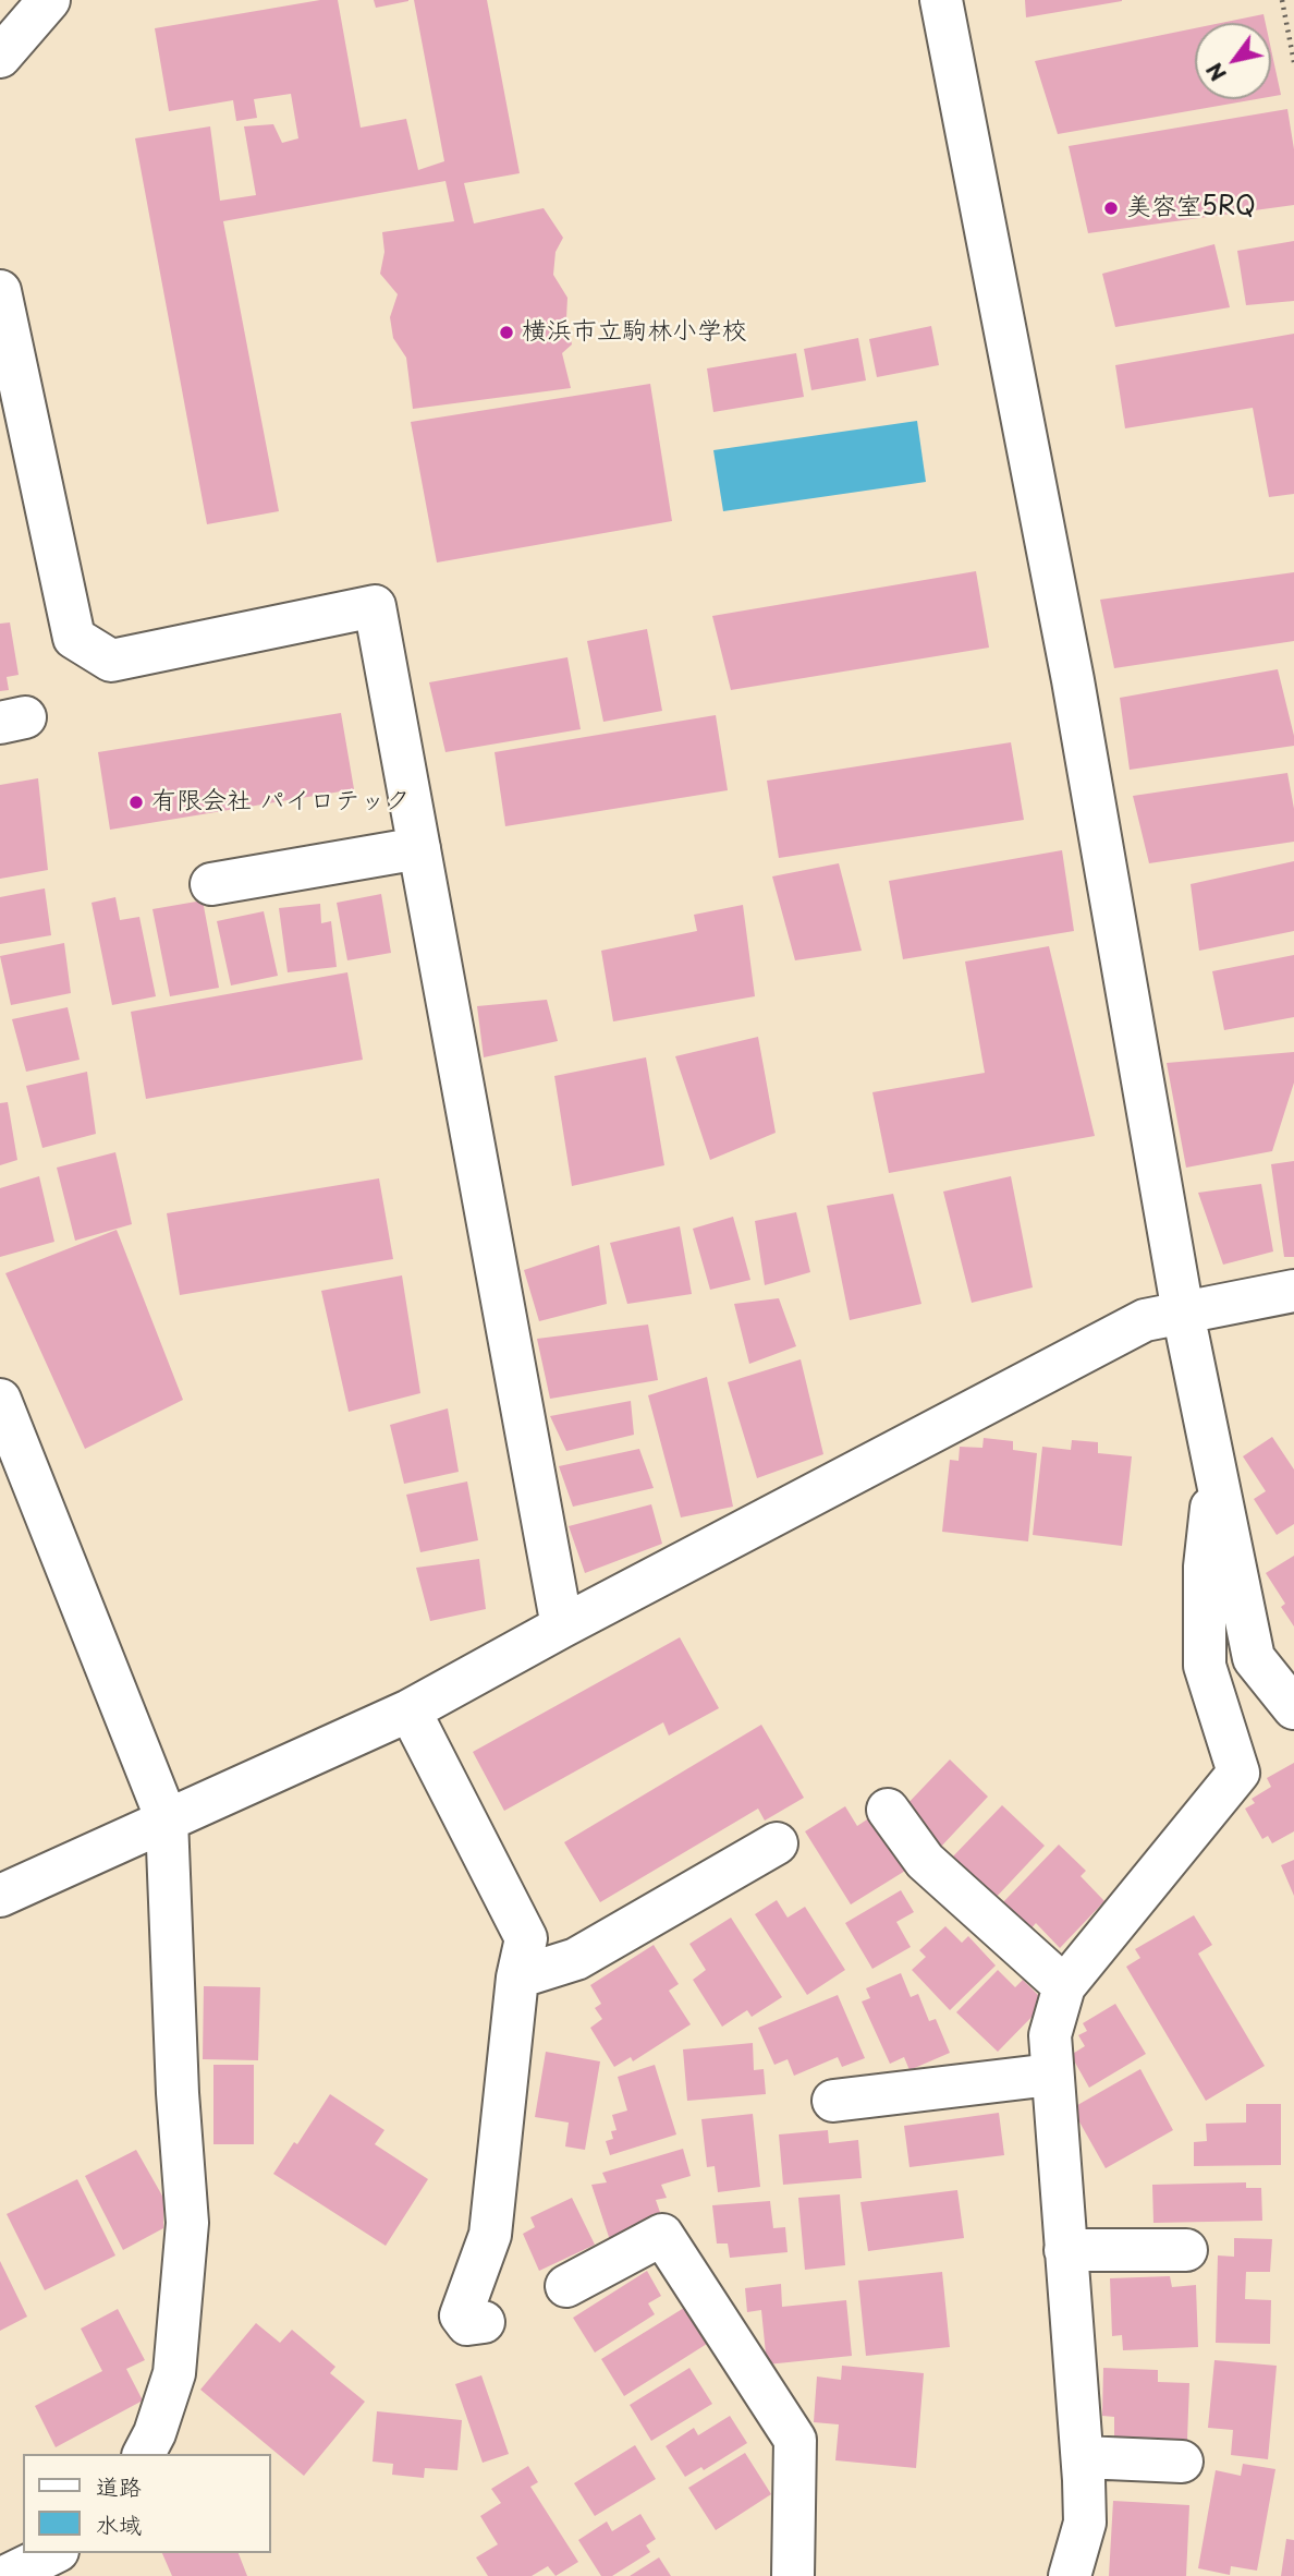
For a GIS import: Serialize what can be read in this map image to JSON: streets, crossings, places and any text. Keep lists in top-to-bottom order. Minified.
{"places":["美容室5RQ","横浜市立駒林小学校","有限会社 パイロテック"],"legend":["道路","水域"],"north":"bottom left"}
